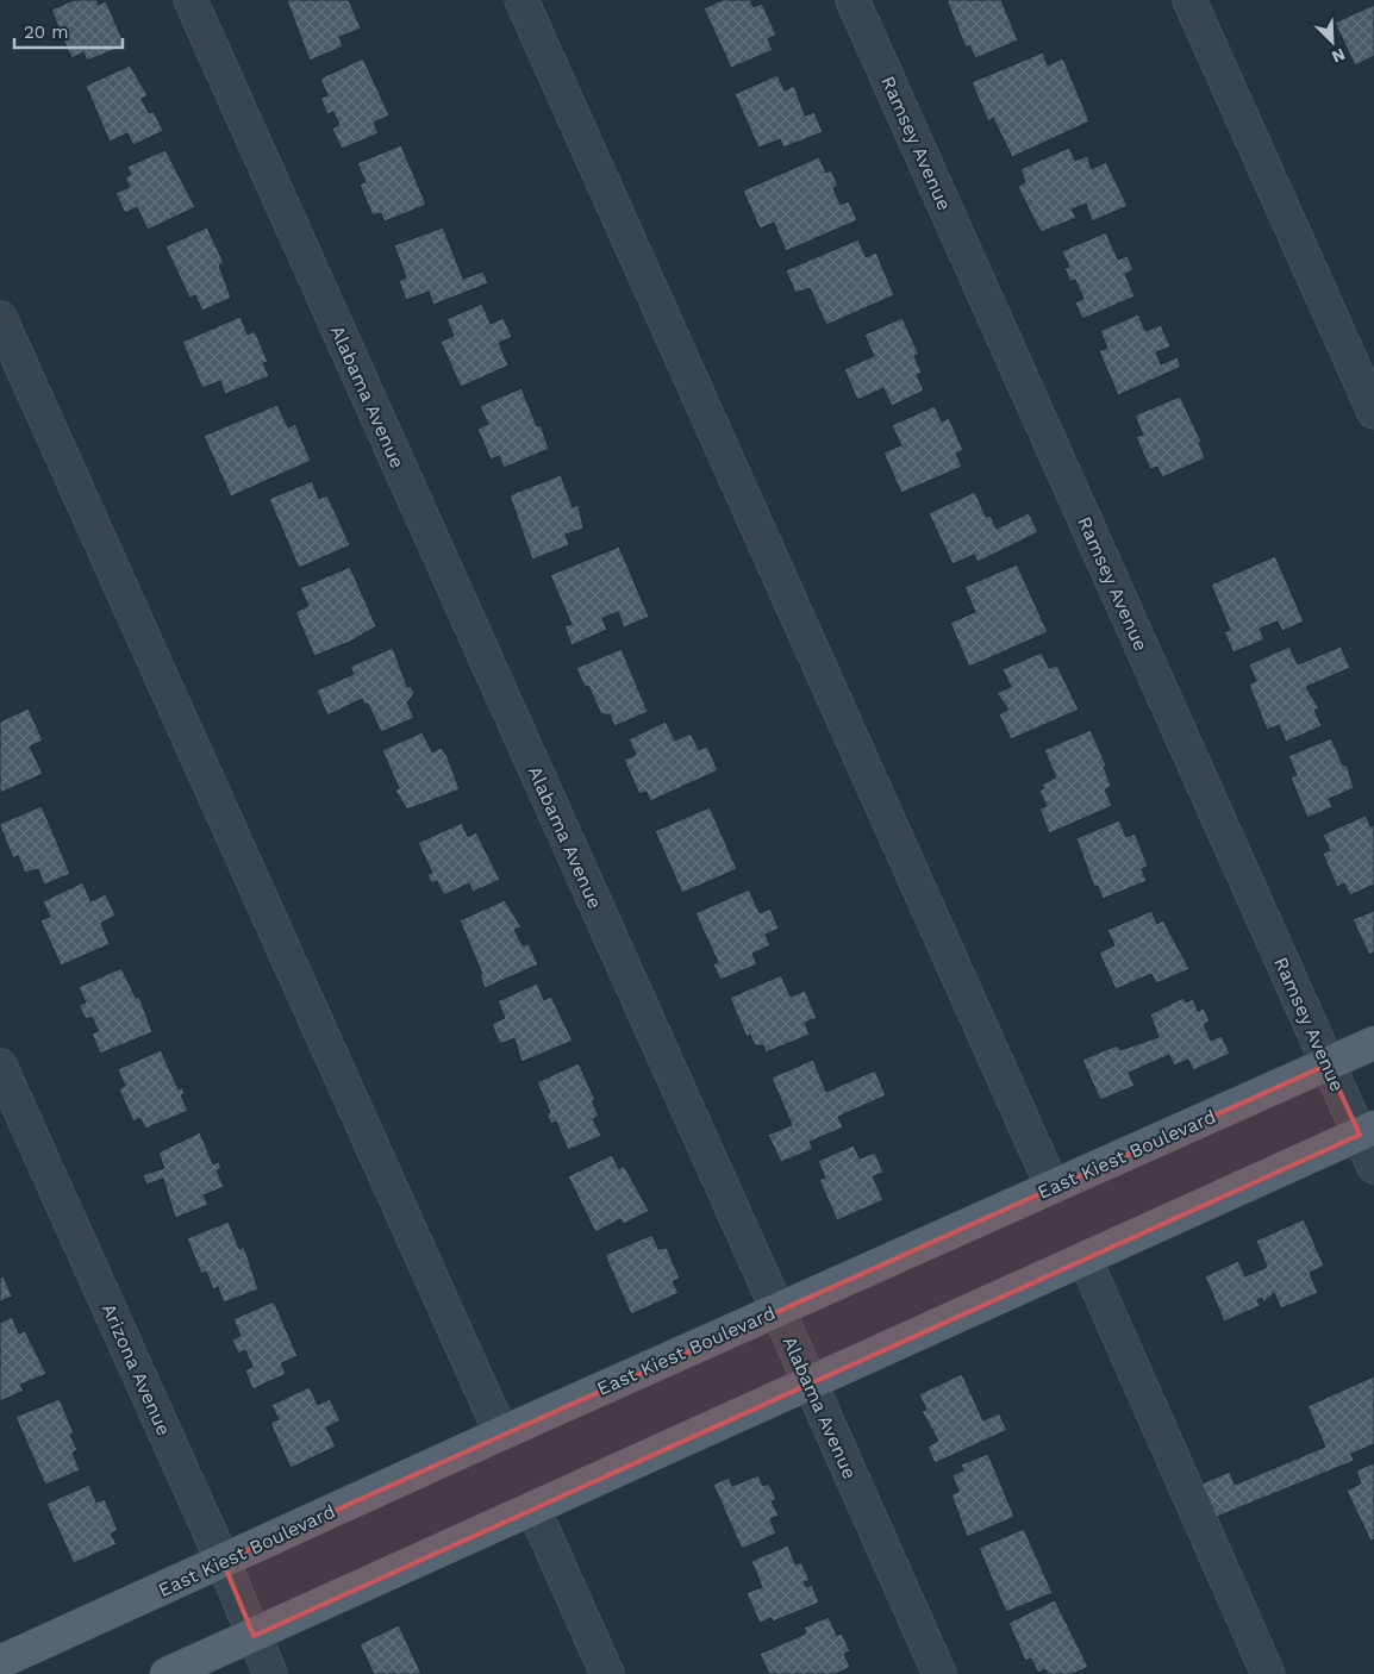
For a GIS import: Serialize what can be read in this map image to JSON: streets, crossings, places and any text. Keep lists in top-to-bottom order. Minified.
{"streets":{"main road":["East Kiest Boulevard"],"street":["Ramsey Avenue","Alabama Avenue","Arizona Avenue"]},"crossings":[["Ramsey Avenue","East Kiest Boulevard"],["Alabama Avenue","East Kiest Boulevard"],["East Kiest Boulevard","Arizona Avenue"]],"scale_bar":"20 m","north":"bottom right"}
